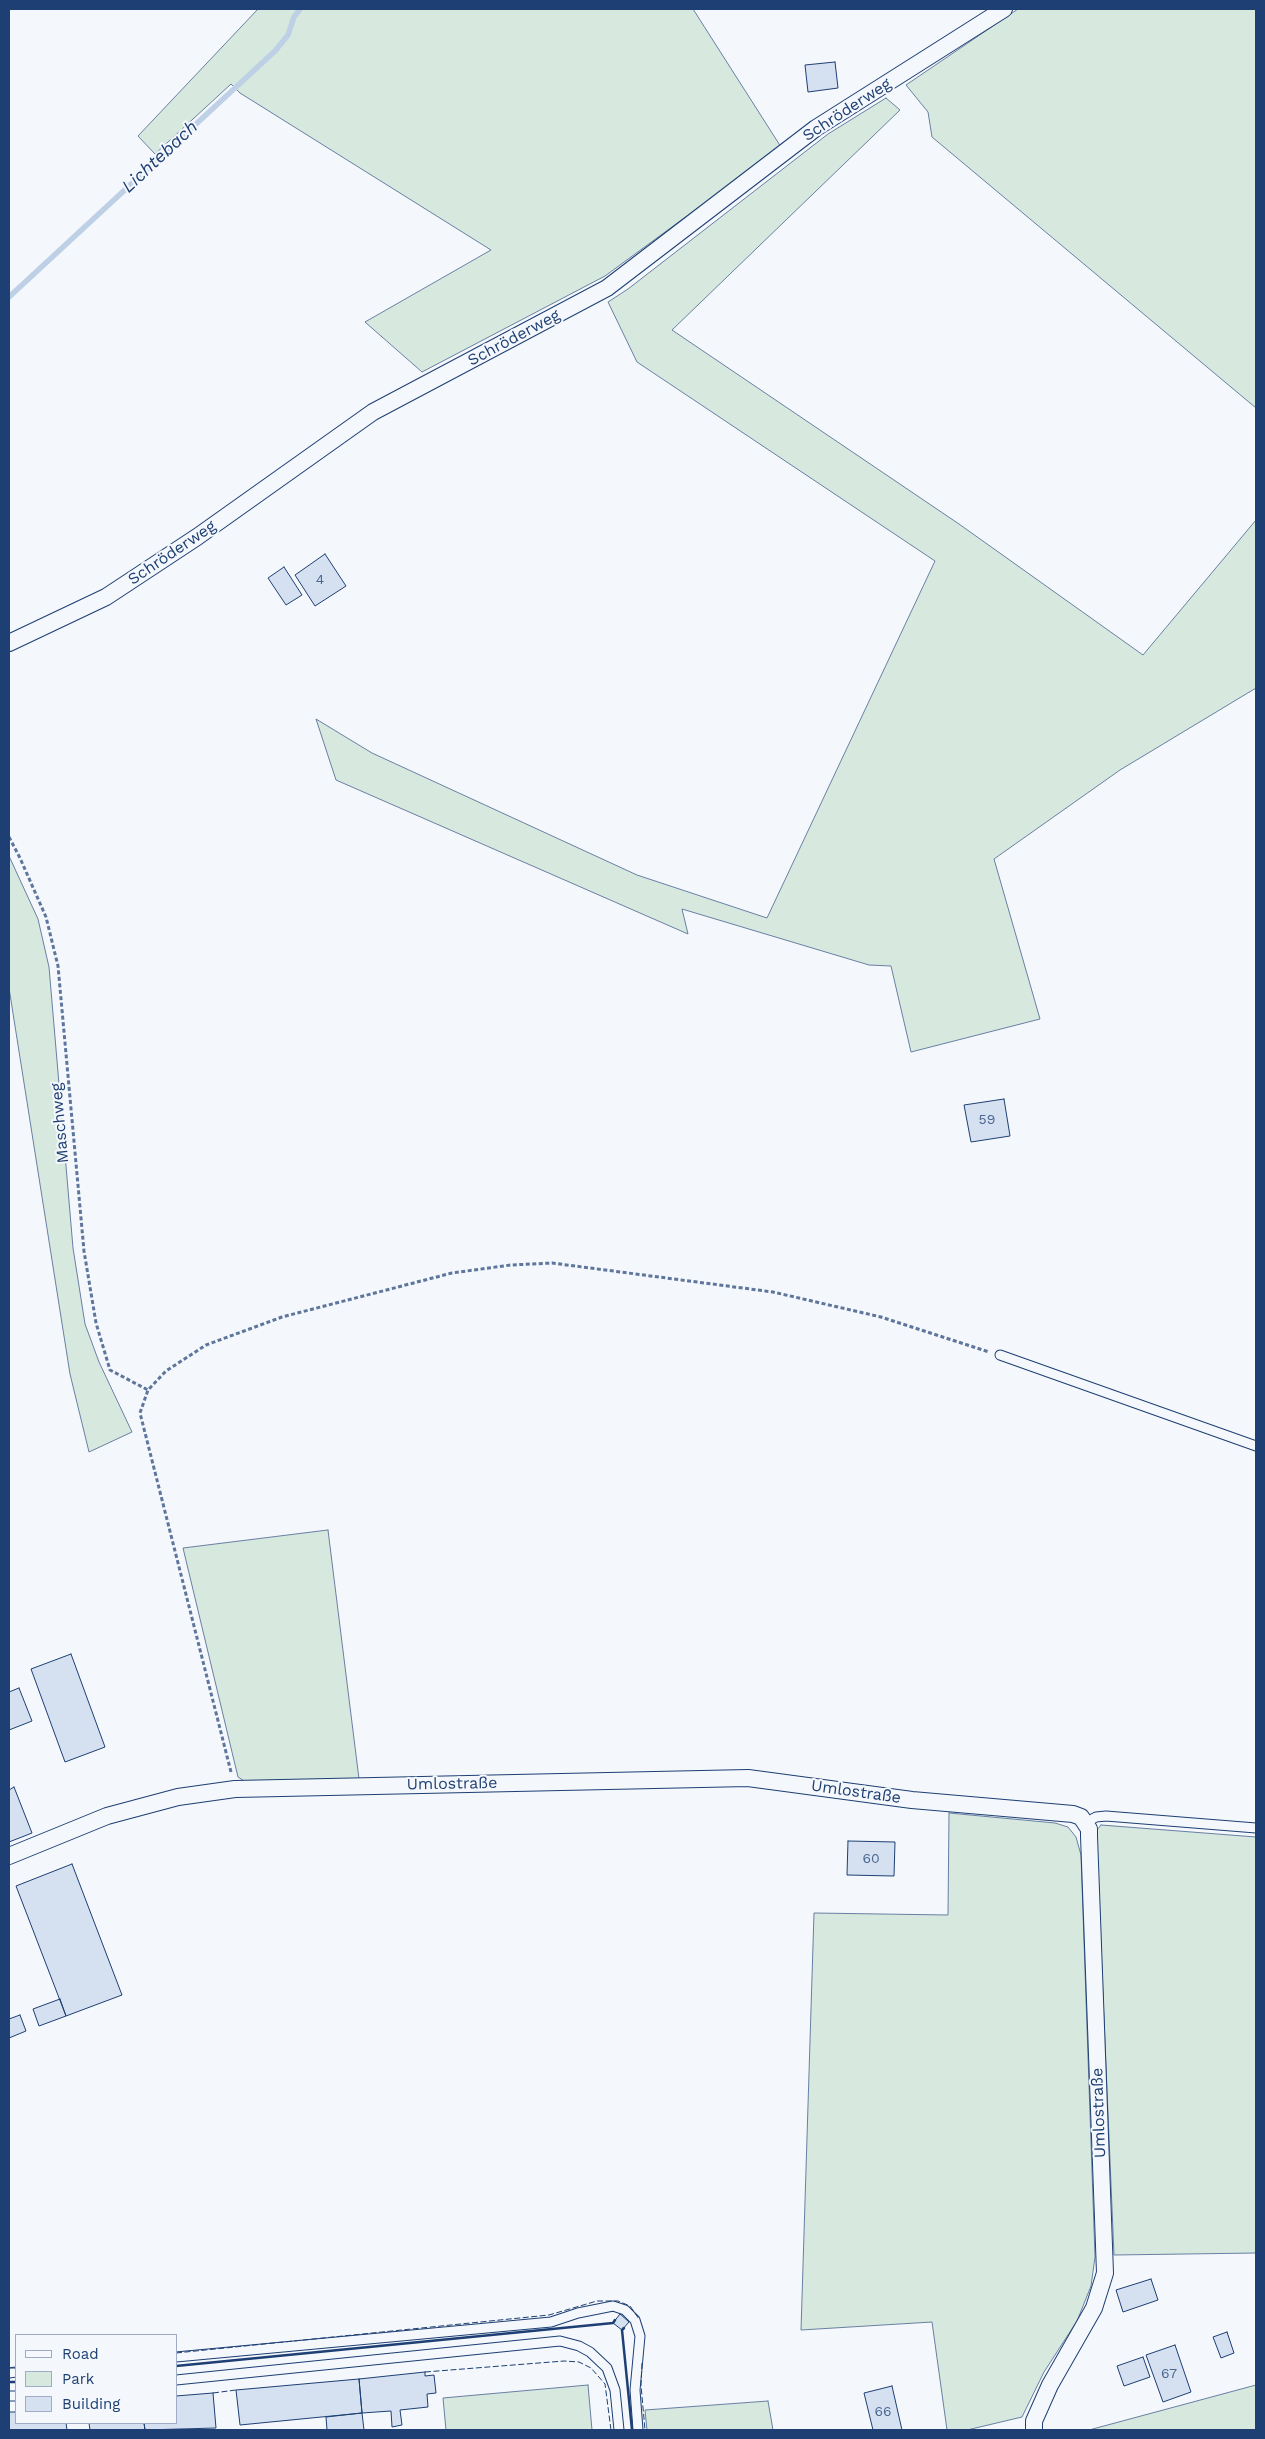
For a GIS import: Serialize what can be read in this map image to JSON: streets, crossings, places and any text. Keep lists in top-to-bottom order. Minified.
{"streets":{"street":["Schröderweg","Umlostraße"],"path":["Maschweg"]},"water":["Lichtebach"],"house_numbers":["4","59","60","67","66"],"legend":["Road","Park","Building"]}
